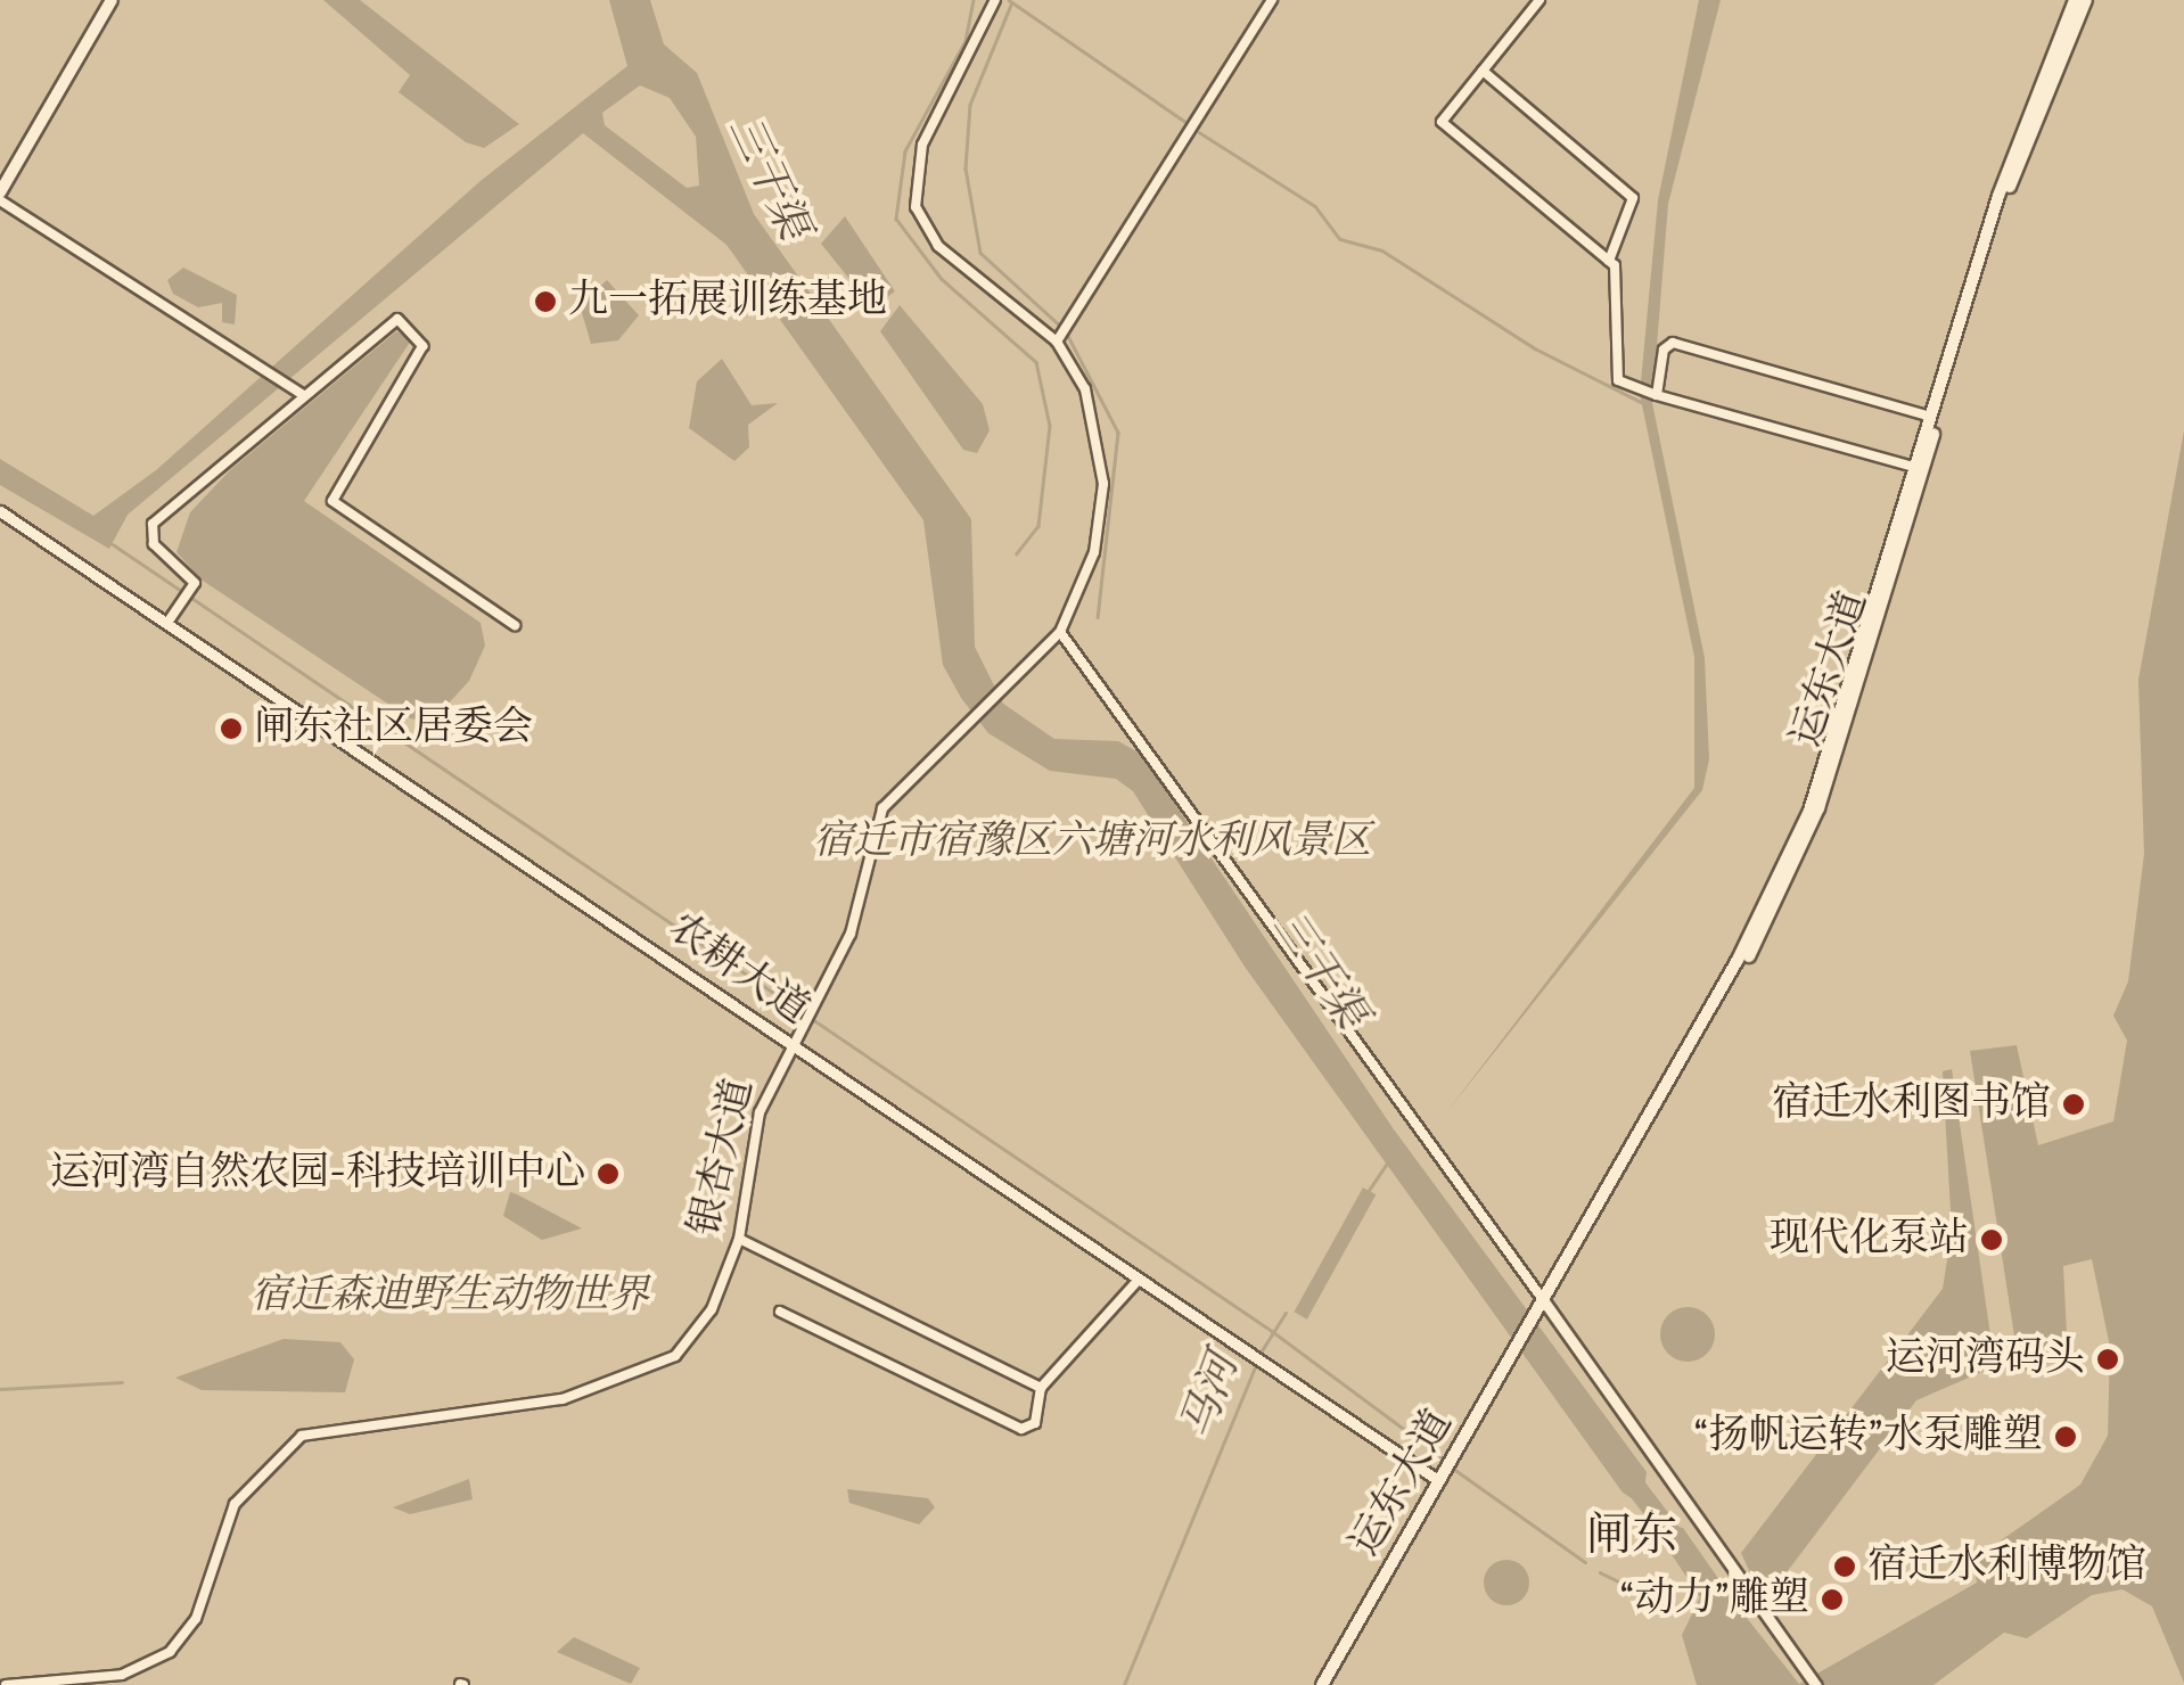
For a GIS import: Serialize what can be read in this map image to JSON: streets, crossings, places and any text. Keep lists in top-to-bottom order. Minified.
{"streets":{"main road":["运东大道"],"street":["农耕大道","银杏大道"]},"crossings":[["运东大道","农耕大道"],["农耕大道","银杏大道"]],"districts":["闸东"],"water":["三干渠","马河"],"parks":["宿迁市宿豫区六塘河水利风景区","宿迁森迪野生动物世界"],"places":["九一拓展训练基地","闸东社区居委会","宿迁水利图书馆","运河湾自然农园-科技培训中心","现代化泵站","运河湾码头","“扬帆运转”水泵雕塑","宿迁水利博物馆","“动力”雕塑"]}
